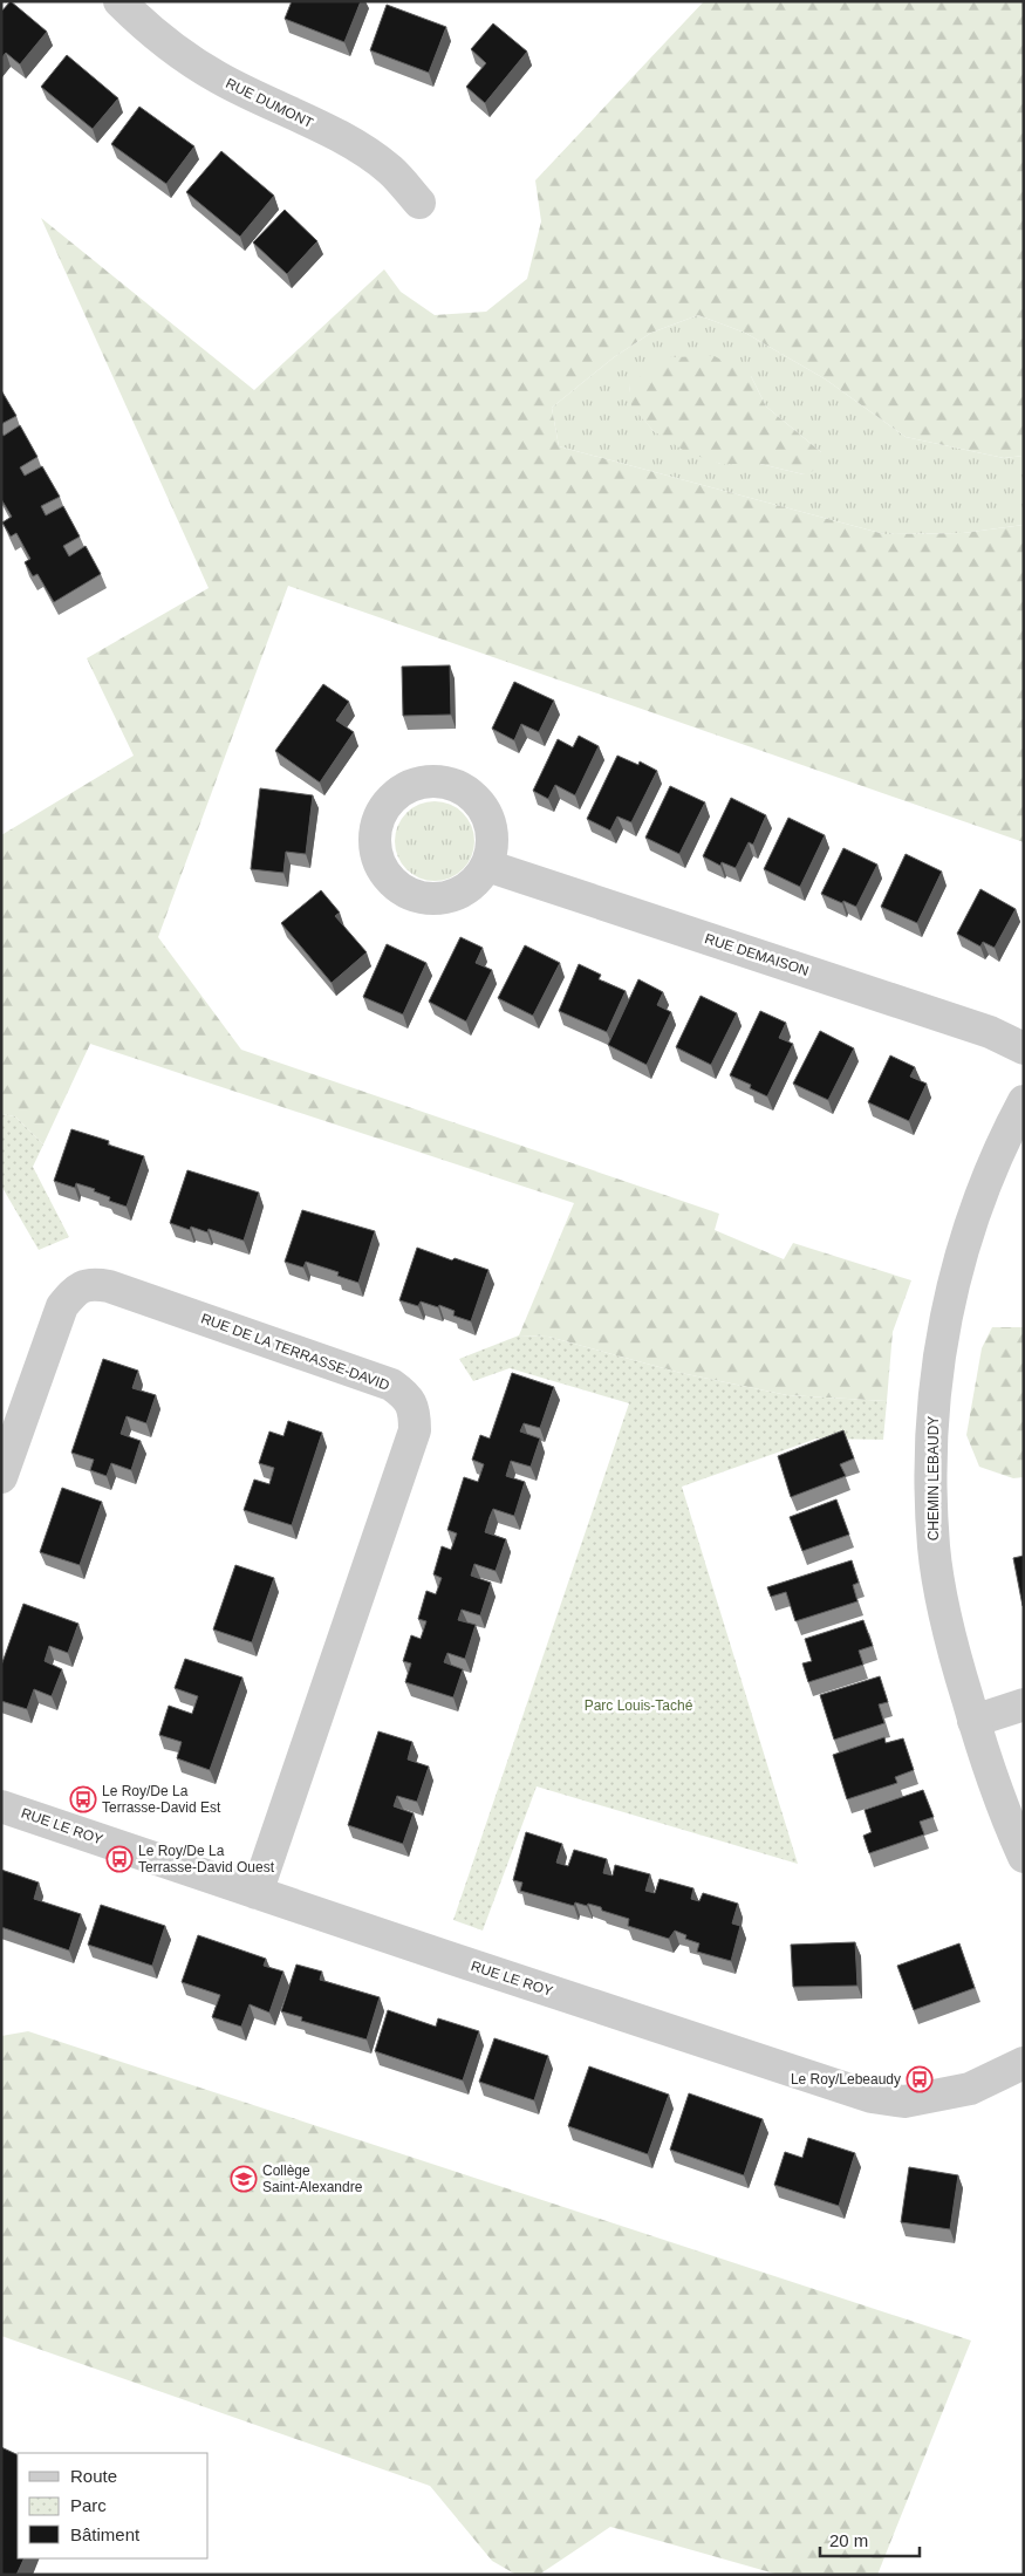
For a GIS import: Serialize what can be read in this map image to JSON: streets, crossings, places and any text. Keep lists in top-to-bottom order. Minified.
{"streets":{"street":["RUE DUMONT","RUE DEMAISON","RUE DE LA TERRASSE-DAVID","CHEMIN LEBAUDY","RUE LE ROY"]},"crossings":[["RUE DE LA TERRASSE-DAVID","RUE LE ROY"]],"parks":["Parc Louis-Taché"],"places":{"bus stop":["Le Roy/De La Terrasse-David Est","Le Roy/De La Terrasse-David Ouest","Le Roy/Lebeaudy"],"school or university":["Collège Saint-Alexandre"]},"legend":["Route","Parc","Bâtiment"],"scale_bar":"20 m"}
